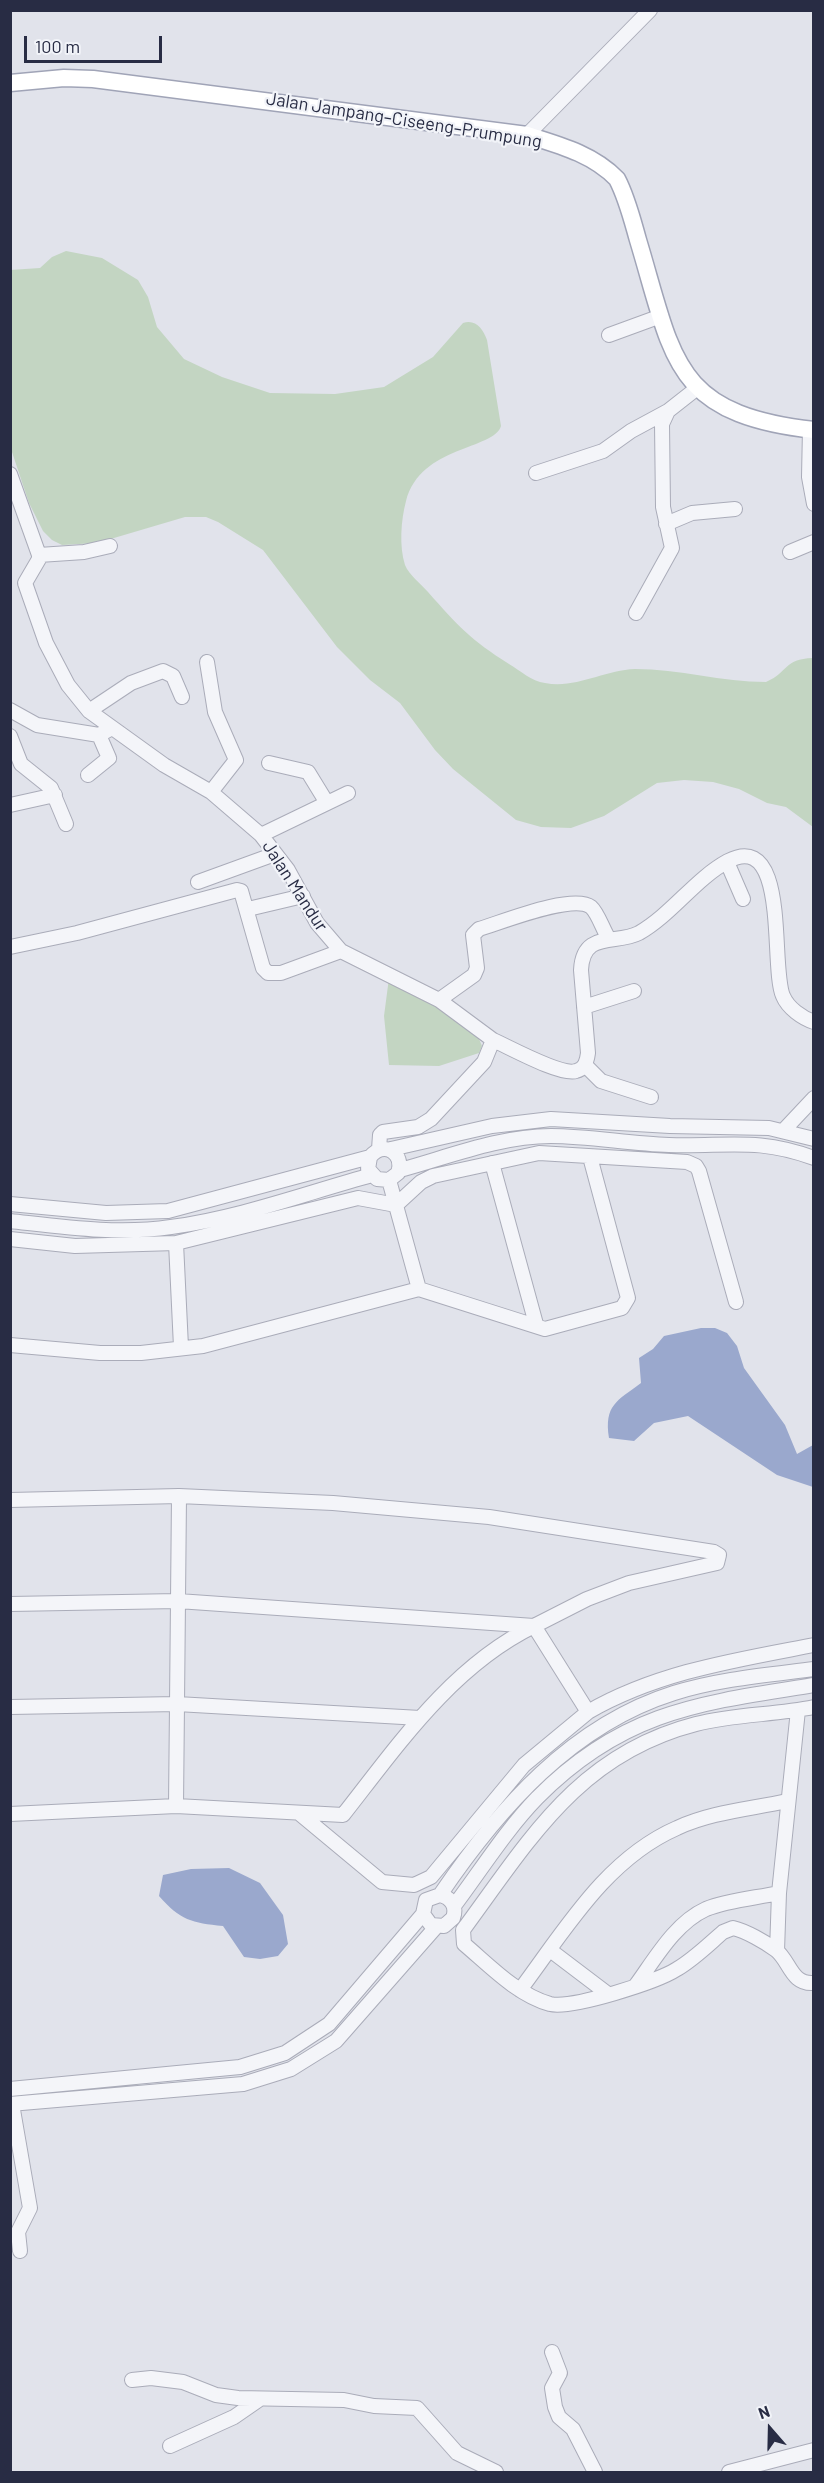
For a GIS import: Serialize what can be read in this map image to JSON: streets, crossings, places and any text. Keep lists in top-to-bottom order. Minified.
{"streets":{"main road":["Jalan Jampang–Ciseeng–Prumpung"],"street":["Jalan Mandur"]},"scale_bar":"100 m","north":"top"}
